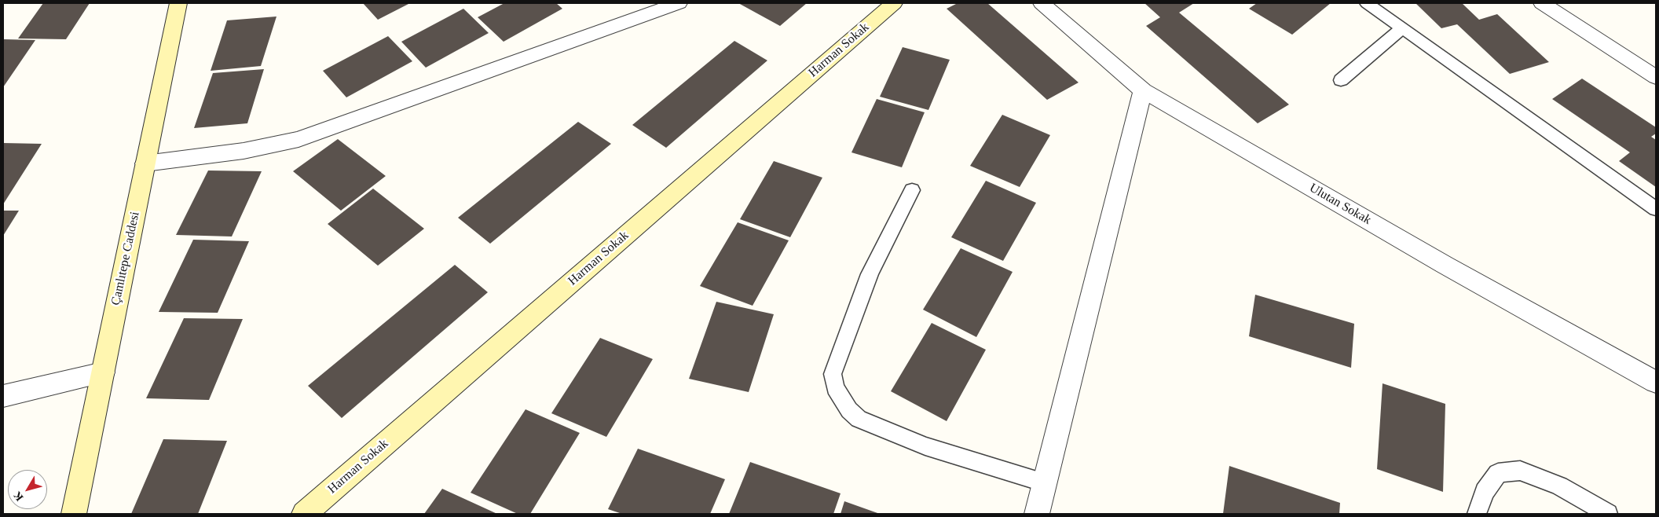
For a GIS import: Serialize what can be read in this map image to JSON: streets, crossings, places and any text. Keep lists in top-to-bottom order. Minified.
{"streets":{"street":["Harman Sokak","Ulutan Sokak","Çamlıtepe Caddesi"]},"north":"bottom left"}
